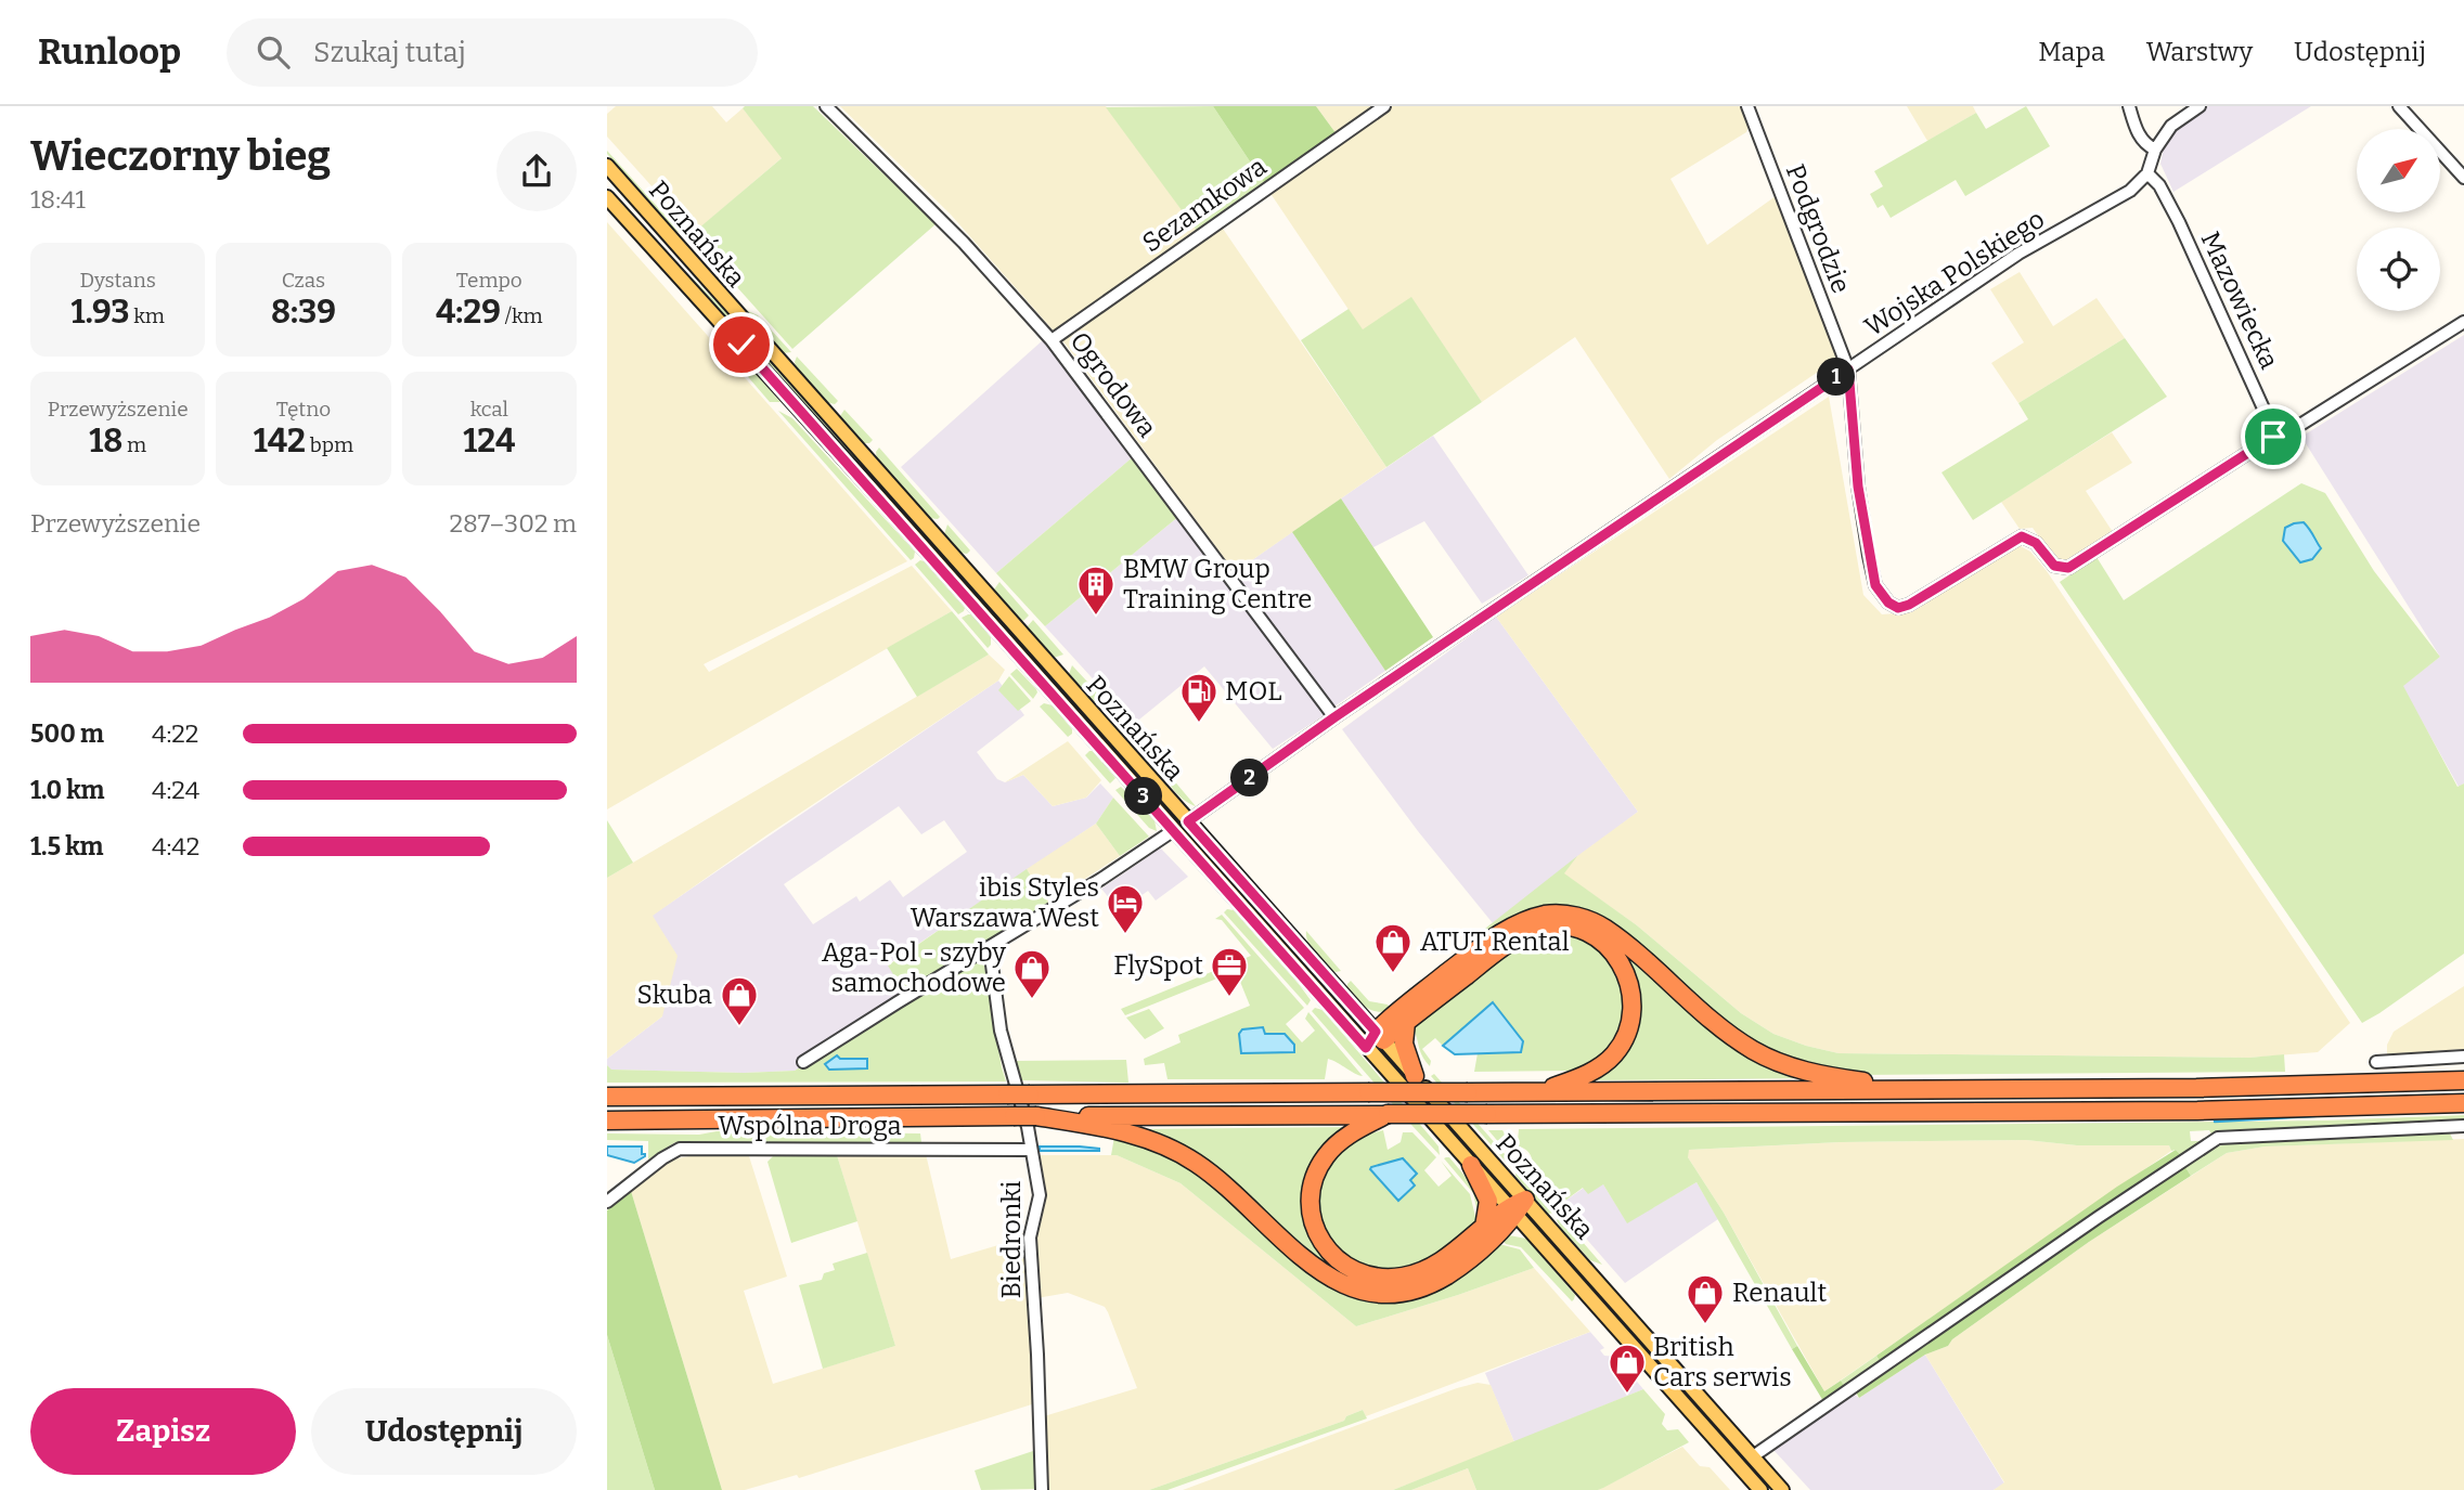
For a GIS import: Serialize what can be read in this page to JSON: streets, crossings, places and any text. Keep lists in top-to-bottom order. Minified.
{"streets":{"main road":["Poznańska"],"street":["Sezamkowa","Podgrodzie","Wojska Polskiego","Mazowiecka","Ogrodowa","Wspólna Droga","Biedronki"]},"crossings":[["Sezamkowa","Ogrodowa"],["Podgrodzie","Wojska Polskiego"],["Podgrodzie","Mazowiecka"],["Poznańska","Wojska Polskiego"],["Wojska Polskiego","Mazowiecka"],["Wojska Polskiego","Ogrodowa"],["Wspólna Droga","Biedronki"]],"places":{"building":["BMW Group Training Centre"],"fuel station":["MOL"],"hotel":["ibis Styles Warszawa West"],"shop":["ATUT Rental","Aga-Pol - szyby samochodowe","Skuba","Renault","British Cars serwis"],"office":["FlySpot"]},"north":"top right","page":{"header":"Runloop","search":"Szukaj tutaj","nav":["Mapa","Warstwy","Udostępnij"],"heading":["Wieczorny bieg","18:41"],"stats":[["Dystans","1.93 km"],["Czas","8:39"],["Tempo","4:29 /km"],["Przewyższenie","18 m"],["Tętno","142 bpm"],["kcal","124"]],"pins":["1","2","3"],"chart":["Przewyższenie","287–302 m"],"list":[{"name":"500 m","note":"4:22"},{"name":"1.0 km","note":"4:24"},{"name":"1.5 km","note":"4:42"}],"buttons":["Zapisz","Udostępnij"]}}
